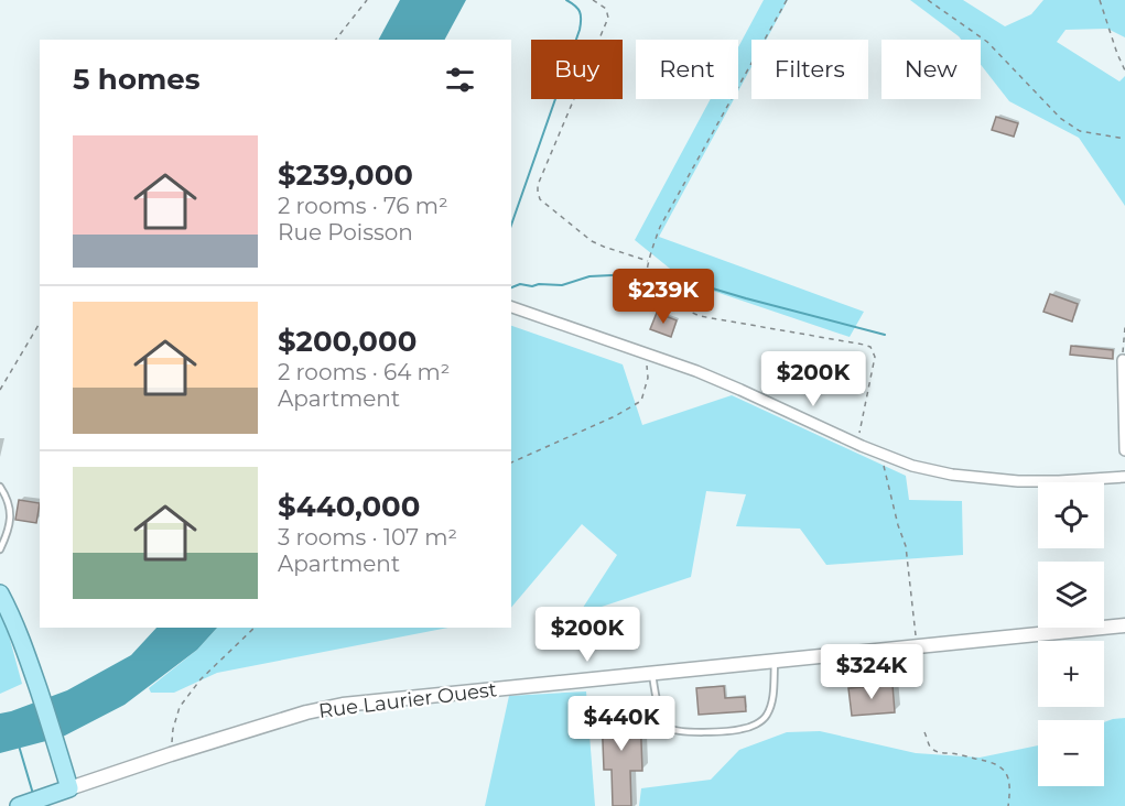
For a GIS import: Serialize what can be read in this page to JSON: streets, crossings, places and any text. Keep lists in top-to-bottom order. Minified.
{"streets":{"main road":["Rue Laurier Ouest"]},"page":{"chip":["Buy","Rent","Filters","New"],"heading":"5 homes","list":[{"name":"$239,000","note":"2 rooms · 76 m² · Rue Poisson"},{"name":"$200,000","note":"2 rooms · 64 m² · Apartment"},{"name":"$440,000","note":"3 rooms · 107 m² · Apartment"}],"price":["$239K","$200K","$200K","$324K","$440K"],"map_buttons":["+","−"]}}
